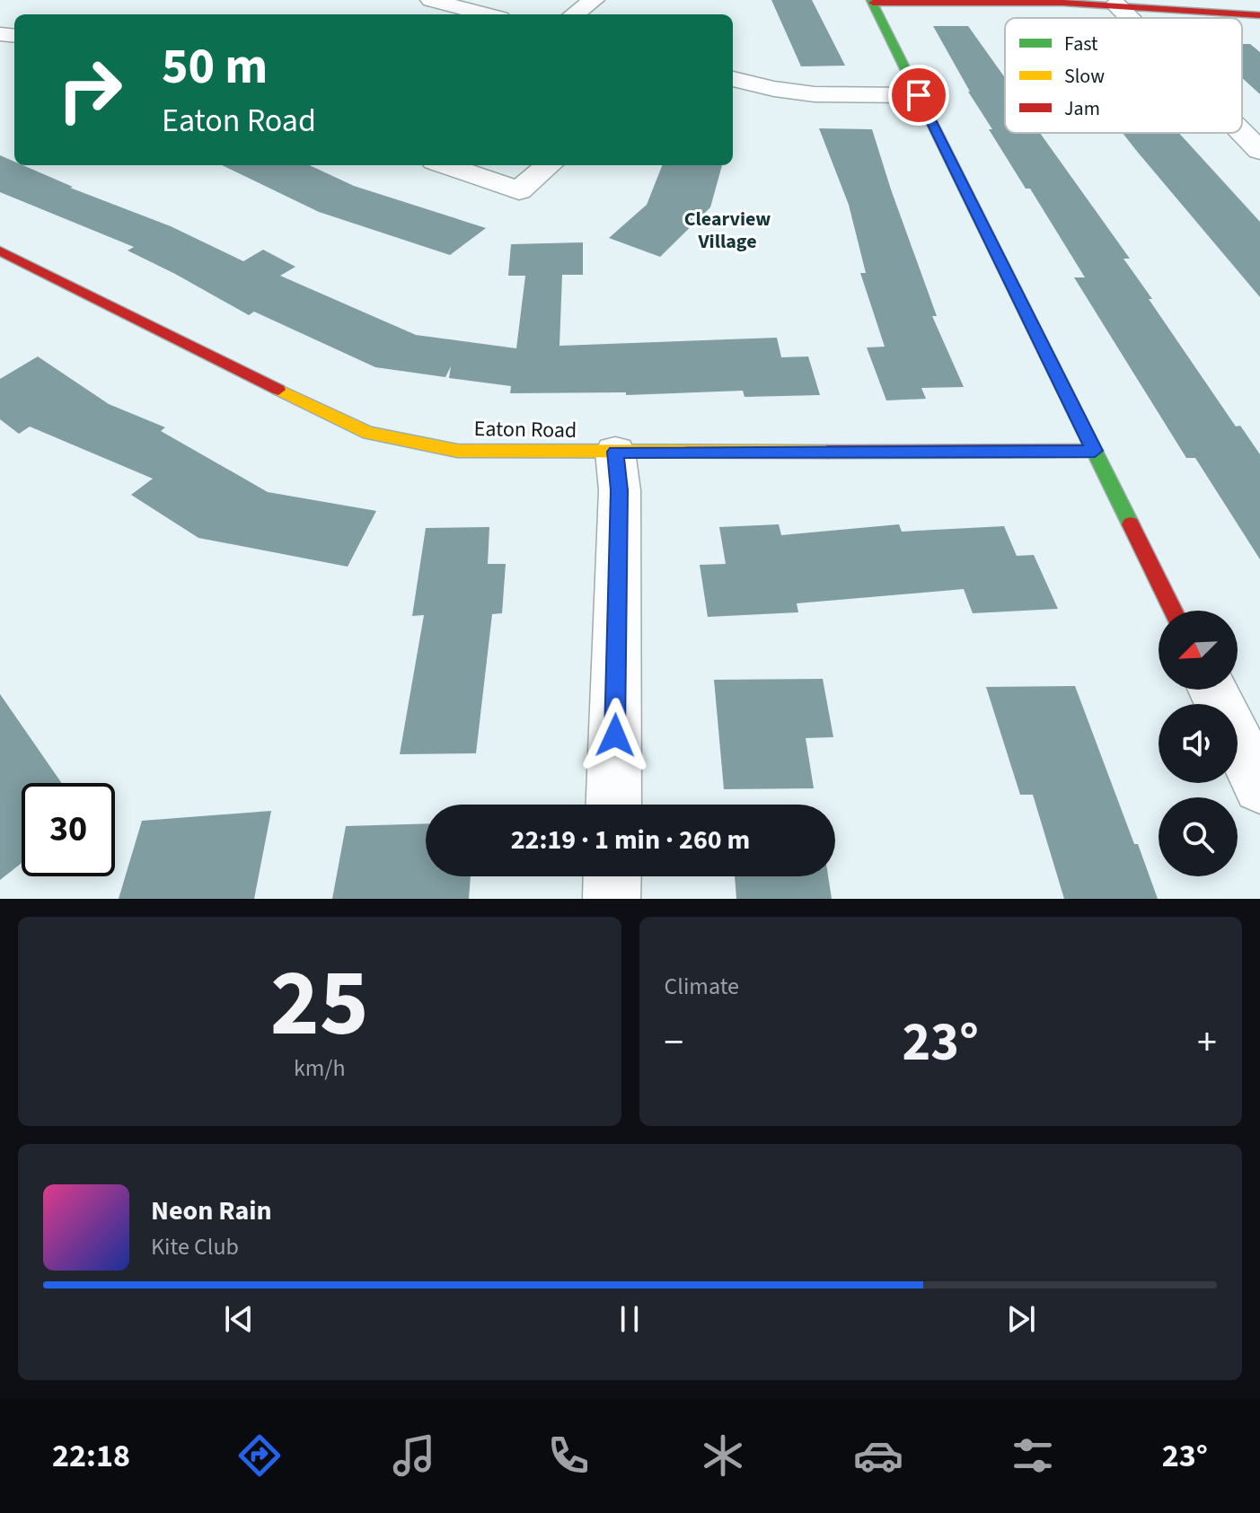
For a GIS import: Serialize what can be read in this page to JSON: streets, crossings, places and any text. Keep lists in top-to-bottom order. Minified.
{"streets":{"street":["Eaton Road"]},"districts":["Clearview Village"],"legend":["Fast","Slow","Jam"],"north":"bottom left","page":{"turn":["50 m","Eaton Road"],"limit":"30","trip":"22:19 · 1 min · 260 m","tile":[["25","km/h"],"Climate"],"heat":["−","23°","+"],"song":["Neon Rain","Kite Club"],"tabs":["22:18","23°"]}}
